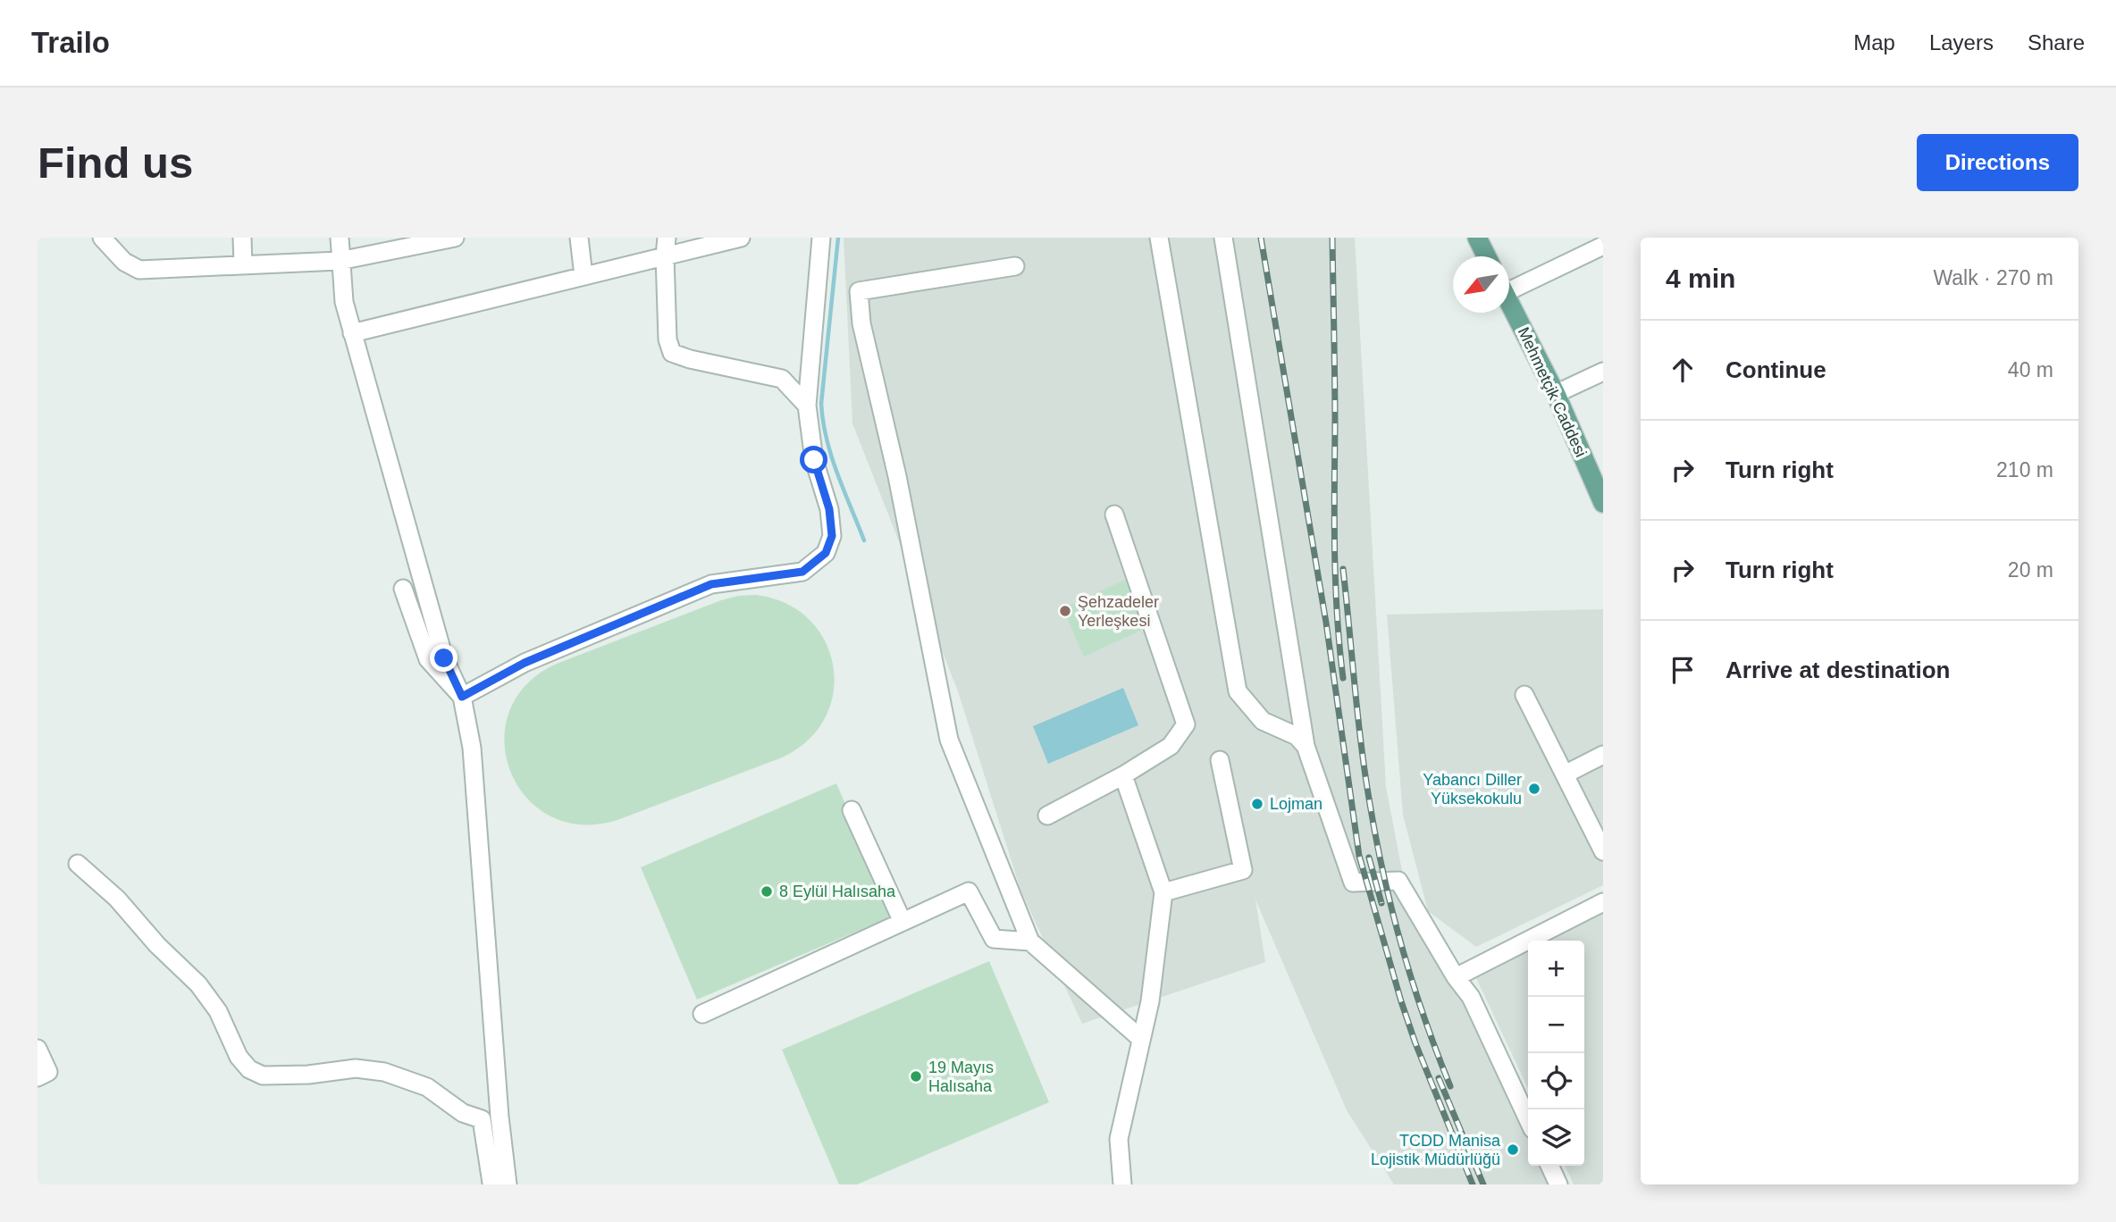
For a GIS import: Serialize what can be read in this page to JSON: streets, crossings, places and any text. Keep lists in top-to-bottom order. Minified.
{"streets":{"main road":["Mehmetçik Caddesi"]},"places":["Şehzadeler Yerleşkesi","Yabancı Diller Yüksekokulu","Lojman","8 Eylül Halısaha","19 Mayıs Halısaha","TCDD Manisa Lojistik Müdürlüğü"],"north":"bottom left","page":{"header":"Trailo","nav":["Map","Layers","Share"],"buttons":"Directions","title":"Find us","heading":["4 min","Walk · 270 m"],"list":[["Continue","40 m"],["Turn right","210 m"],["Turn right","20 m"],"Arrive at destination"],"map_buttons":["+","−"]}}
